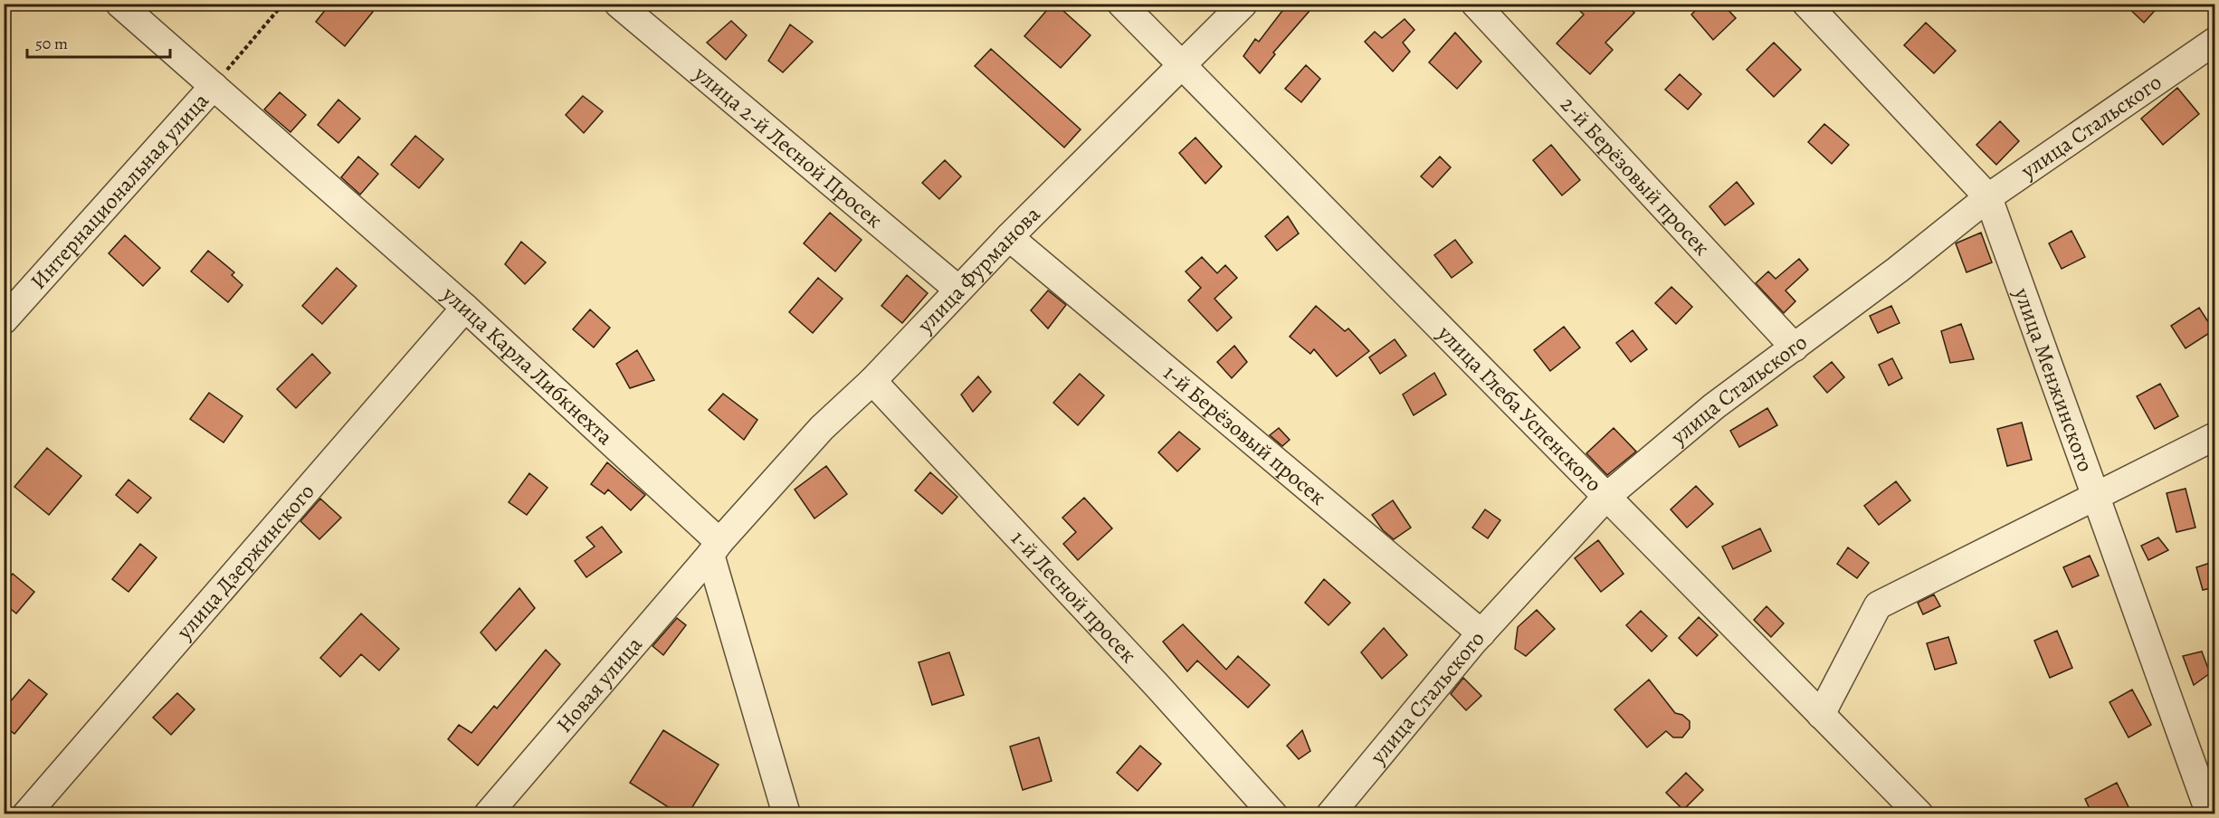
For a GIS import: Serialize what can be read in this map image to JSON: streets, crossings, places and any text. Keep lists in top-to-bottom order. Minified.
{"streets":{"street":["улица Стальского","улица 2-й Лесной Просек","2-й Берёзовый просек","Интернациональная улица","улица Фурманова","улица Карла Либкнехта","улица Менжинского","улица Глеба Успенского","1-й Берёзовый просек","улица Дзержинского","1-й Лесной просек","Новая улица"]},"crossings":[["улица Стальского","2-й Берёзовый просек"],["улица Стальского","улица Менжинского"],["улица Стальского","улица Глеба Успенского"],["улица Стальского","1-й Берёзовый просек"],["улица 2-й Лесной Просек","улица Фурманова"],["Интернациональная улица","улица Карла Либкнехта"],["улица Фурманова","улица Карла Либкнехта"],["улица Фурманова","улица Глеба Успенского"],["улица Фурманова","1-й Берёзовый просек"],["улица Фурманова","1-й Лесной просек"],["улица Фурманова","Новая улица"],["улица Карла Либкнехта","улица Дзержинского"],["улица Карла Либкнехта","Новая улица"]],"scale_bar":"50 m"}
